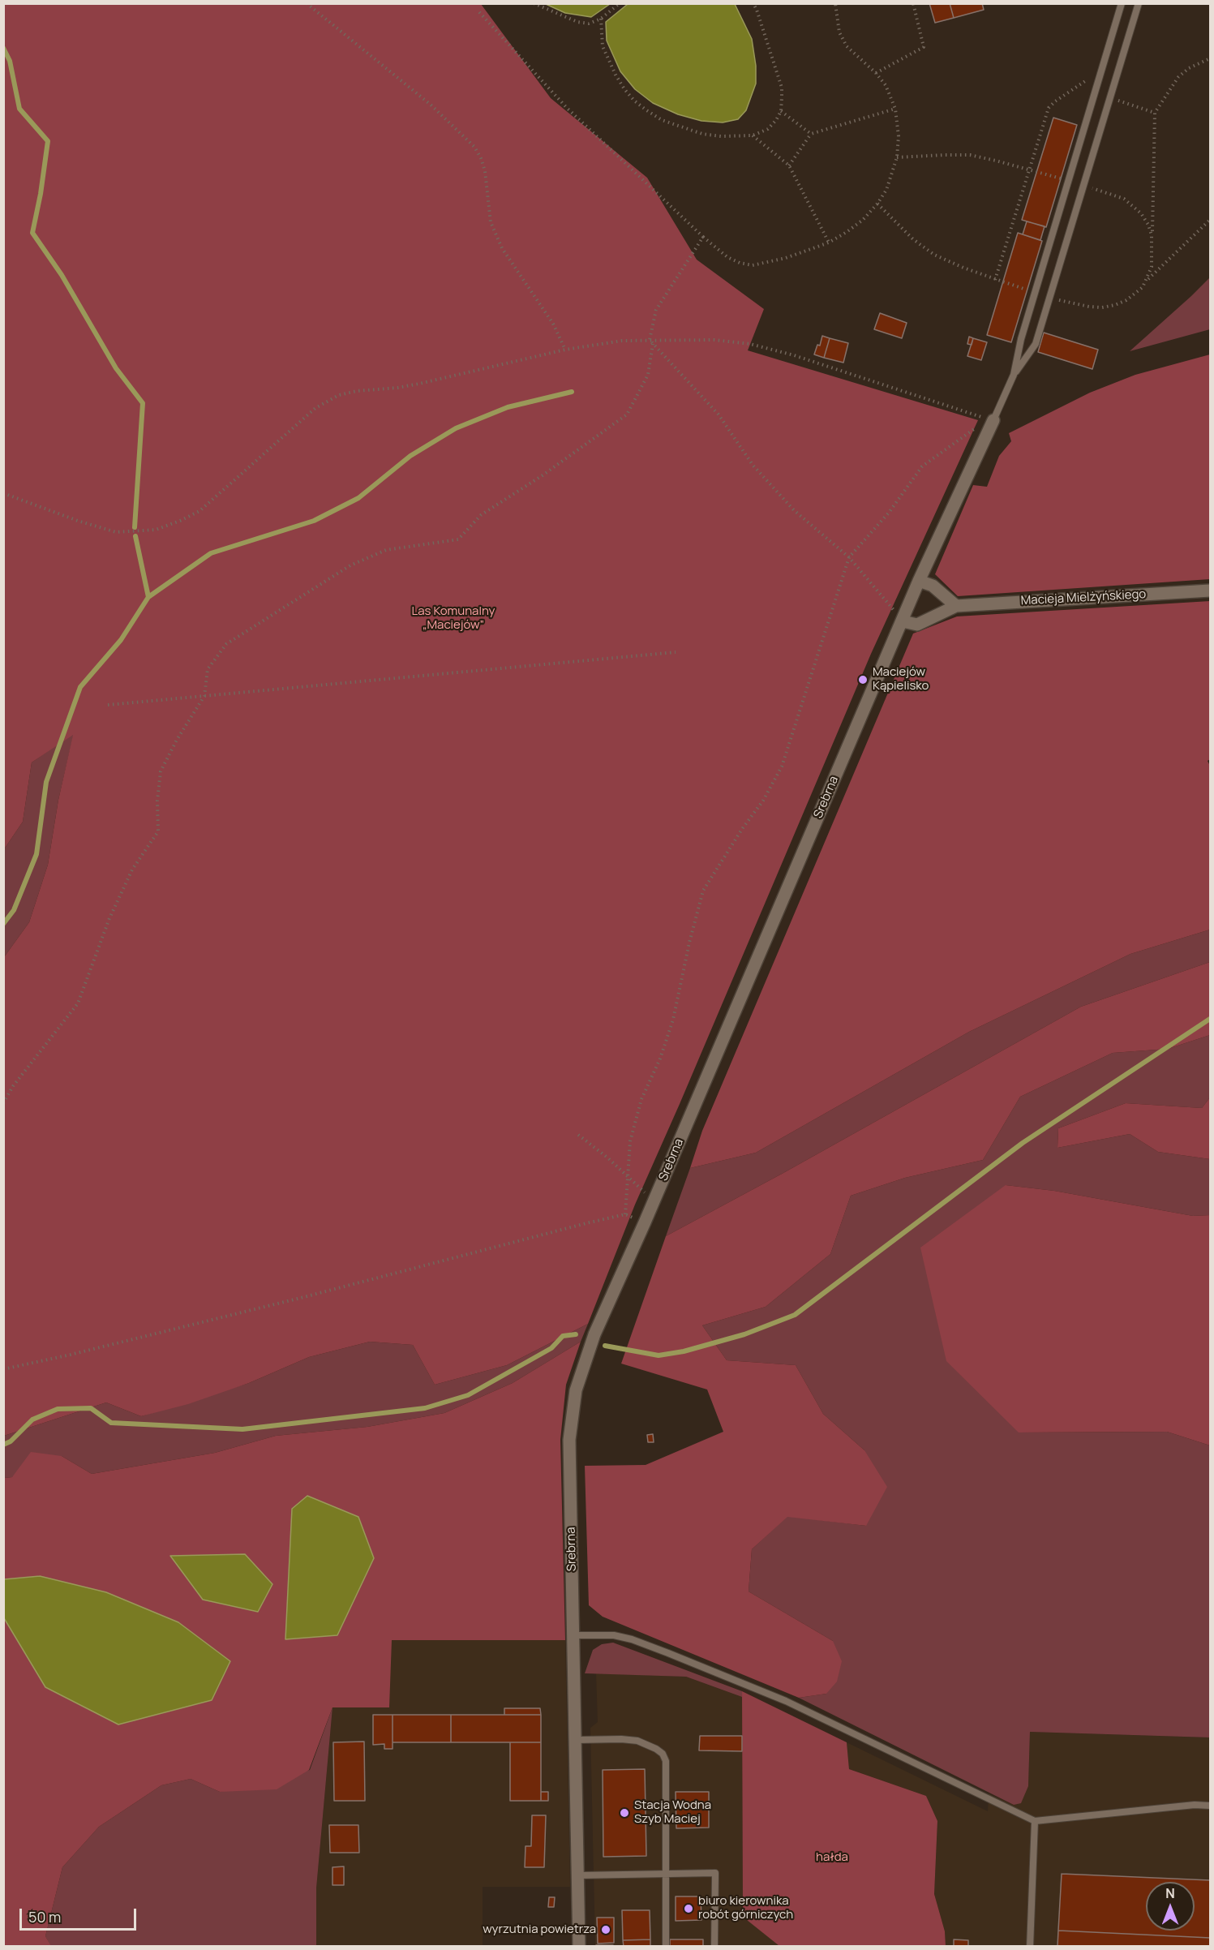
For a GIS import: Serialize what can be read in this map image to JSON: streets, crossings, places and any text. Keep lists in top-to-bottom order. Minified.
{"streets":{"street":["Macieja Mielżyńskiego","Srebrna"]},"crossings":[["Macieja Mielżyńskiego","Srebrna"]],"parks":["Las Komunalny „Maciejów”","hałda"],"places":["Maciejów Kąpielisko","Stacja Wodna Szyb Maciej","biuro kierownika robót górniczych","wyrzutnia powietrza"],"scale_bar":"50 m","north":"top"}
